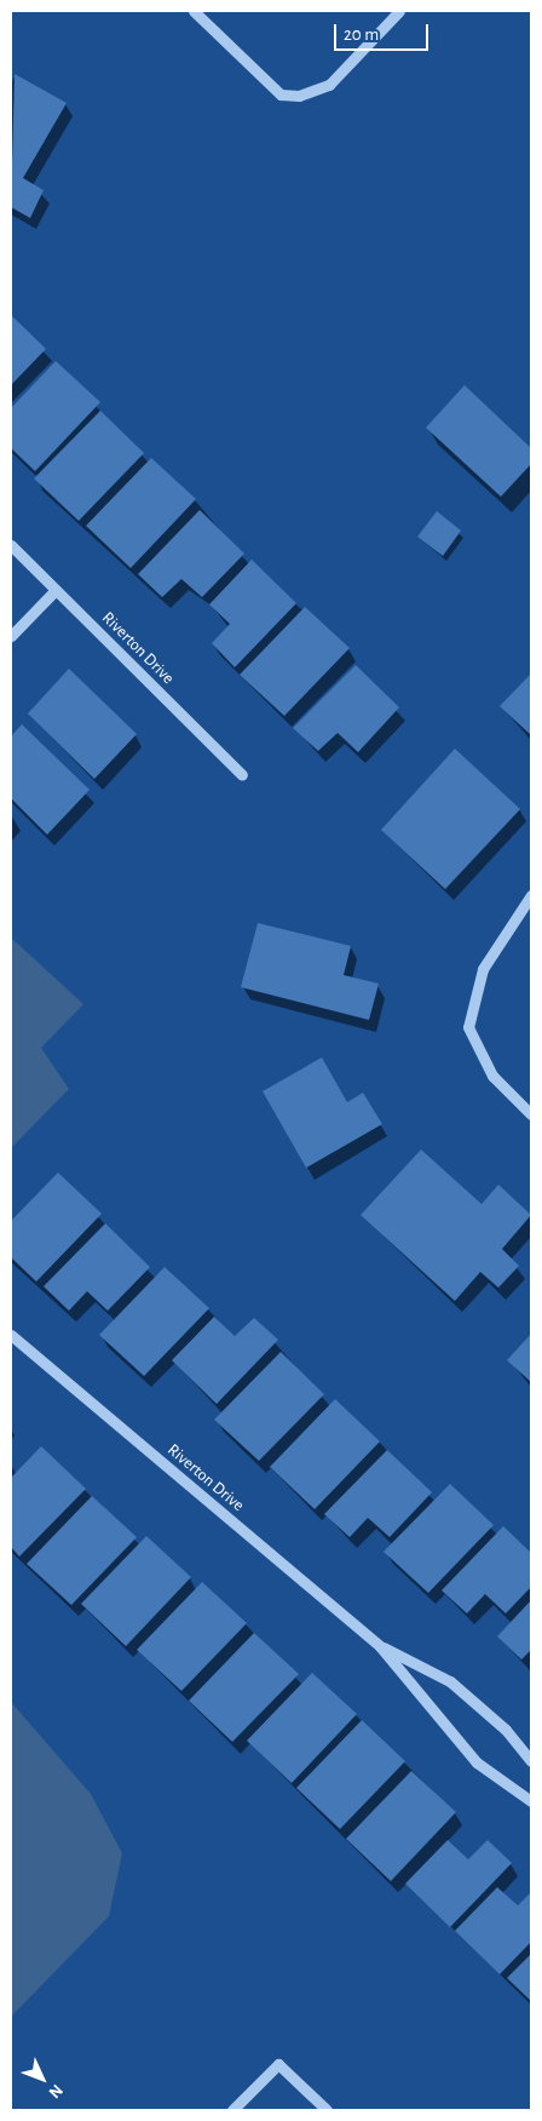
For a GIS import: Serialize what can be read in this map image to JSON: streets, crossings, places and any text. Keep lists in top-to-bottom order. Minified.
{"streets":{"street":["Riverton Drive"]},"scale_bar":"20 m","north":"bottom right"}
